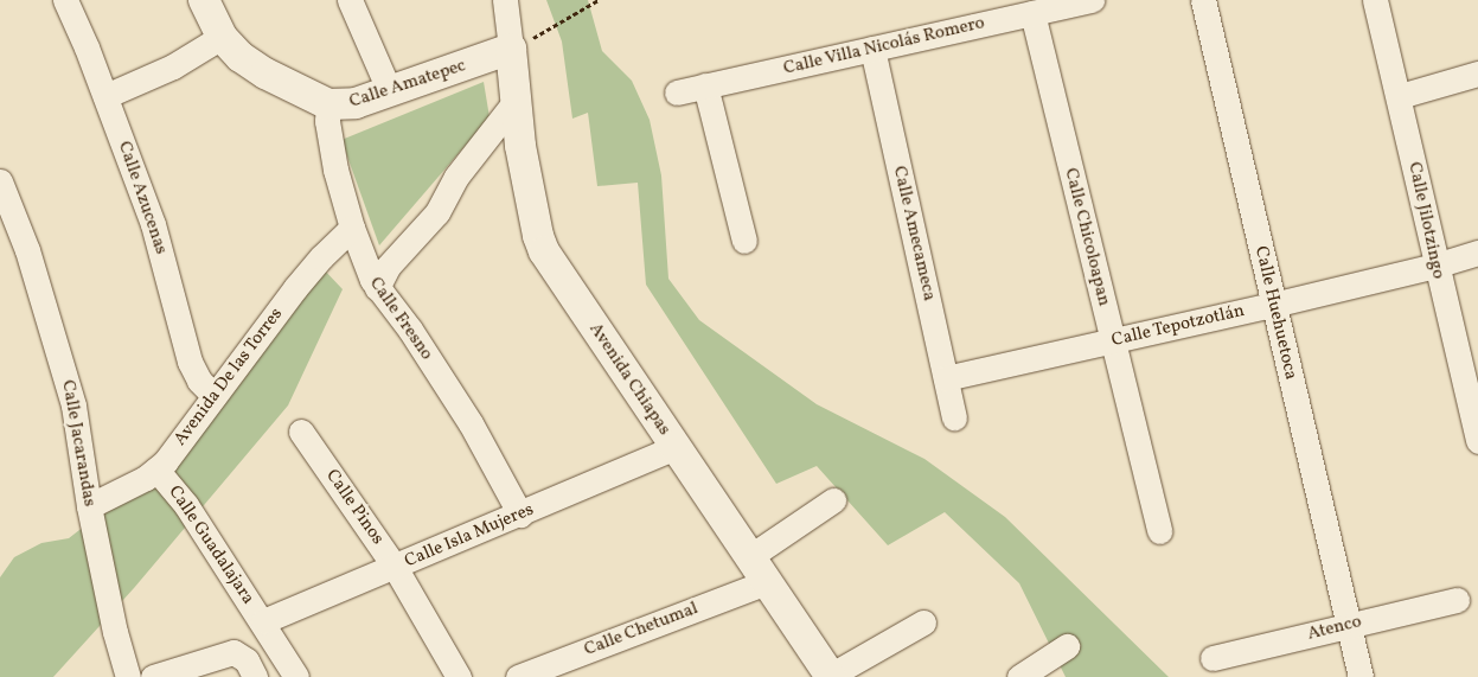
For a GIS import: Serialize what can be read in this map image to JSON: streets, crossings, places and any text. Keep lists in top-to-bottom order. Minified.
{"streets":{"street":["Calle Villa Nicolás Romero","Calle Amatepec","Calle Azucenas","Calle Jilotzingo","Calle Amecameca","Calle Chicoloapan","Calle Huehuetoca","Calle Fresno","Calle Tepotzotlán","Avenida De las Torres","Avenida Chiapas","Calle Jacarandas","Calle Pinos","Calle Isla Mujeres","Calle Guadalajara","Atenco","Calle Chetumal"]},"crossings":[["Calle Villa Nicolás Romero","Calle Amecameca"],["Calle Villa Nicolás Romero","Calle Chicoloapan"],["Calle Amatepec","Calle Fresno"],["Calle Amatepec","Avenida Chiapas"],["Calle Azucenas","Avenida De las Torres"],["Calle Jilotzingo","Calle Tepotzotlán"],["Calle Amecameca","Calle Tepotzotlán"],["Calle Chicoloapan","Calle Tepotzotlán"],["Calle Huehuetoca","Calle Tepotzotlán"],["Calle Huehuetoca","Atenco"],["Calle Fresno","Avenida De las Torres"],["Calle Fresno","Calle Isla Mujeres"],["Avenida De las Torres","Calle Jacarandas"],["Avenida De las Torres","Calle Guadalajara"],["Avenida Chiapas","Calle Isla Mujeres"],["Avenida Chiapas","Calle Chetumal"],["Calle Pinos","Calle Isla Mujeres"],["Calle Isla Mujeres","Calle Guadalajara"]]}
